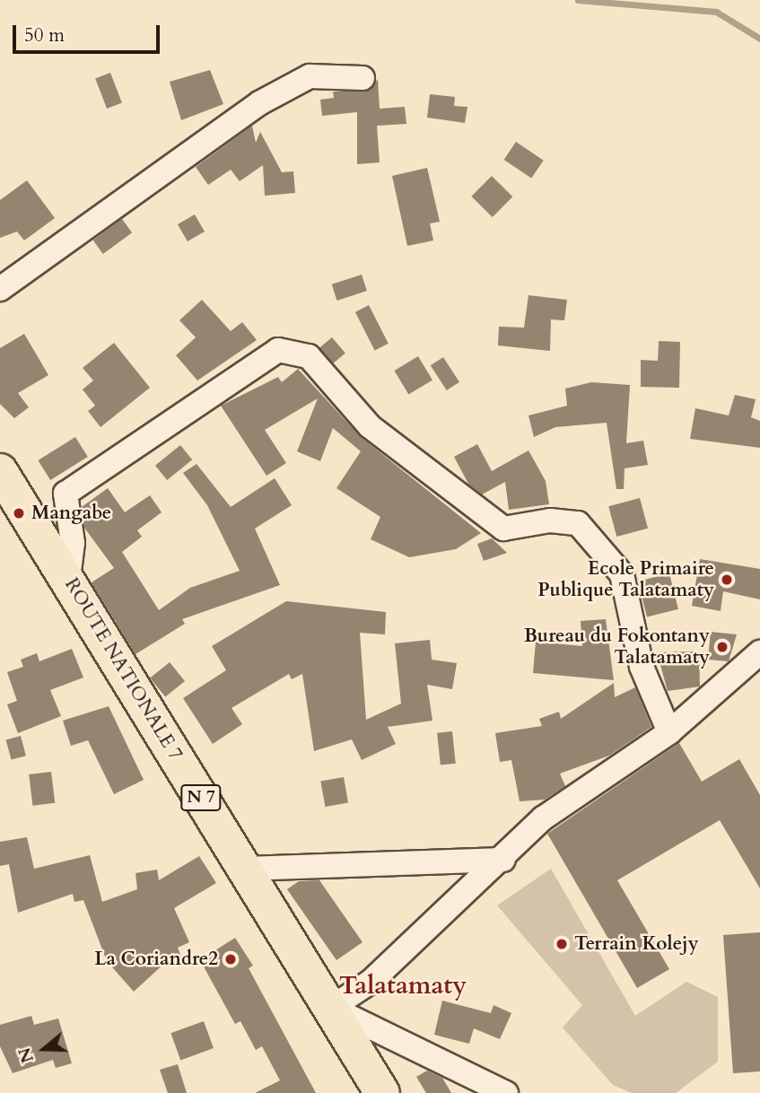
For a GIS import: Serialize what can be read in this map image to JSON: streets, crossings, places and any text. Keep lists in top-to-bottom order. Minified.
{"streets":{"main road":["ROUTE NATIONALE 7","N 7"]},"districts":["Talatamaty"],"places":["Mangabe","Ecole Primaire Publique Talatamaty","Bureau du Fokontany Talatamaty","Terrain Kolejy","La Coriandre2"],"scale_bar":"50 m","north":"left"}
